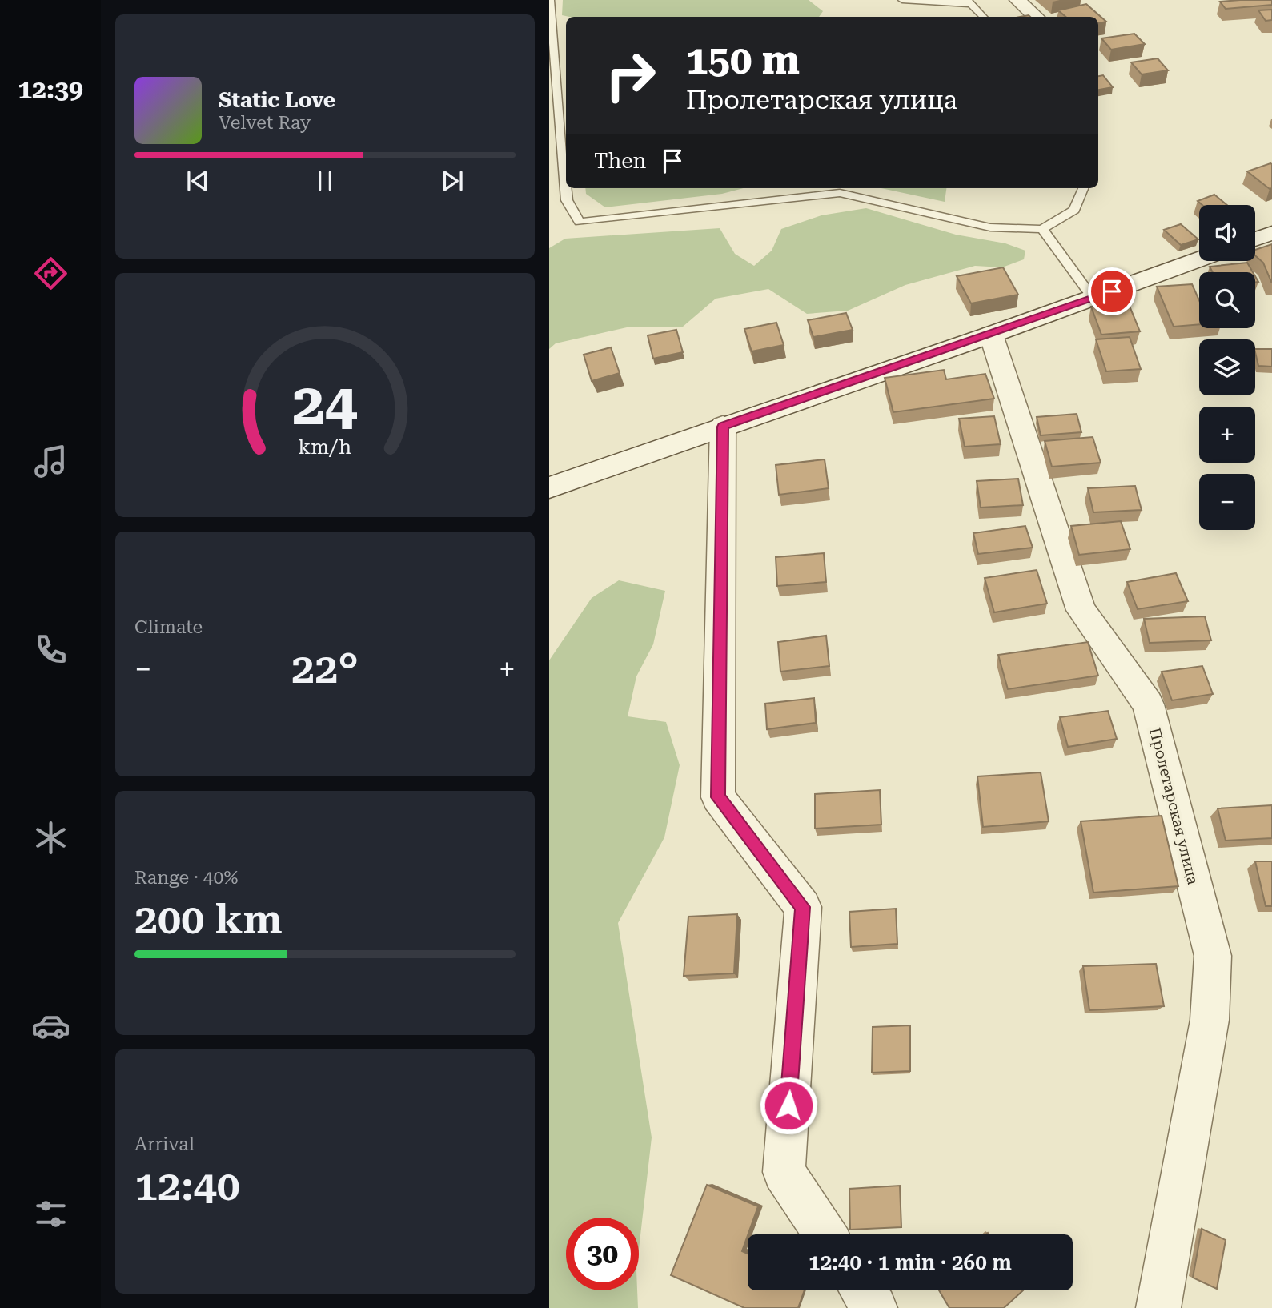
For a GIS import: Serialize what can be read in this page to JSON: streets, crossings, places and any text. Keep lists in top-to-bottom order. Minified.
{"streets":{"street":["Пролетарская улица"]},"page":{"tabs":"12:39","turn":["150 m","Пролетарская улица"],"song":["Static Love","Velvet Ray"],"then":"Then","map_buttons":["+","−"],"tile":["Climate",["Range · 40%","200 km"],["Arrival","12:40"]],"heat":["−","22°","+"],"limit":"30","trip":"12:40 · 1 min · 260 m","gauge":["24","km/h"]}}
